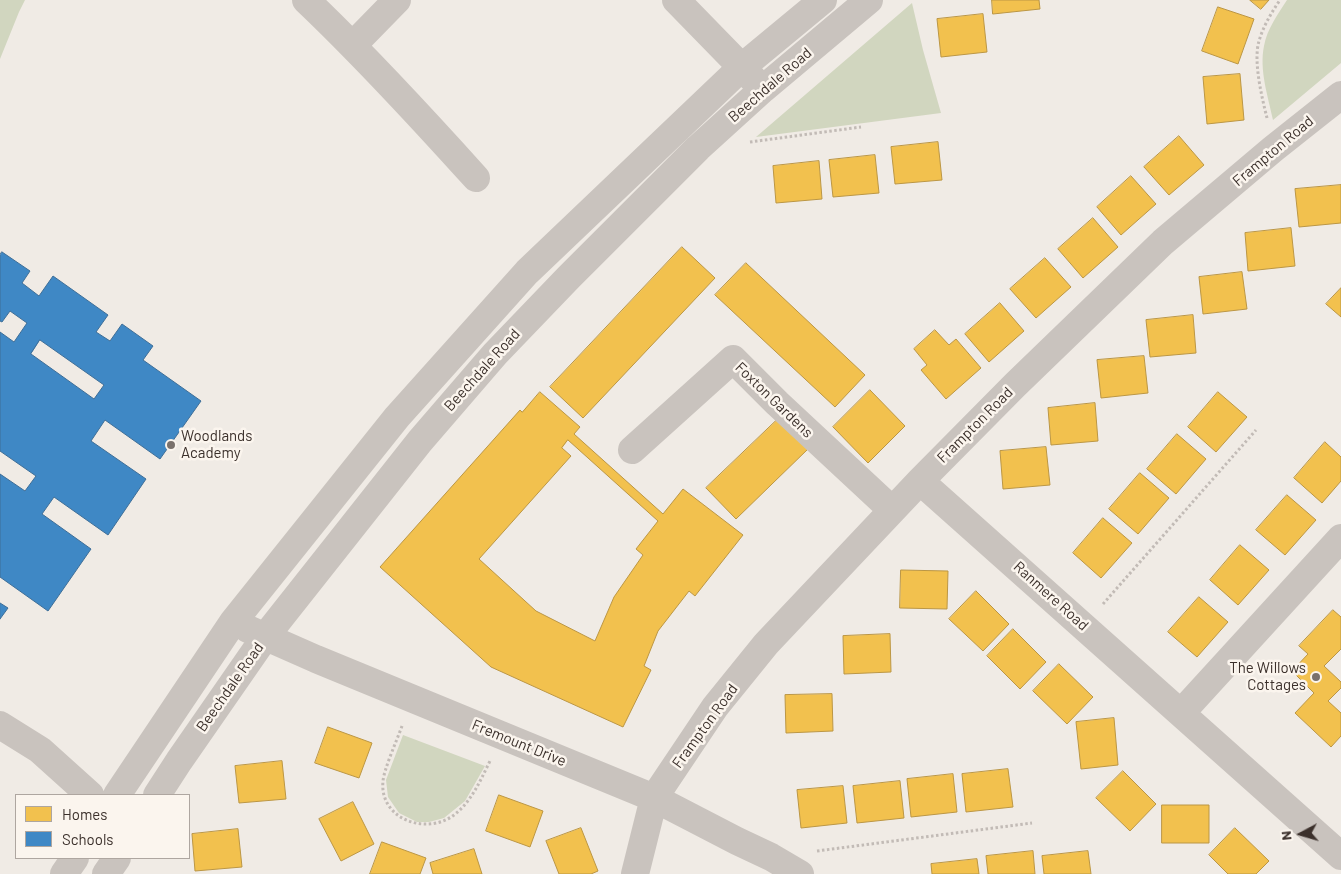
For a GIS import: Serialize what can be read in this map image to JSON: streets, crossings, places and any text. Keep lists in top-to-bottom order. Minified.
{"streets":{"street":["Beechdale Road","Frampton Road","Foxton Gardens","Ranmere Road","Fremount Drive"]},"crossings":[["Beechdale Road","Fremount Drive"],["Frampton Road","Foxton Gardens"],["Frampton Road","Ranmere Road"],["Frampton Road","Fremount Drive"]],"places":["Woodlands Academy","The Willows Cottages"],"legend":["Homes","Schools"],"north":"left"}
